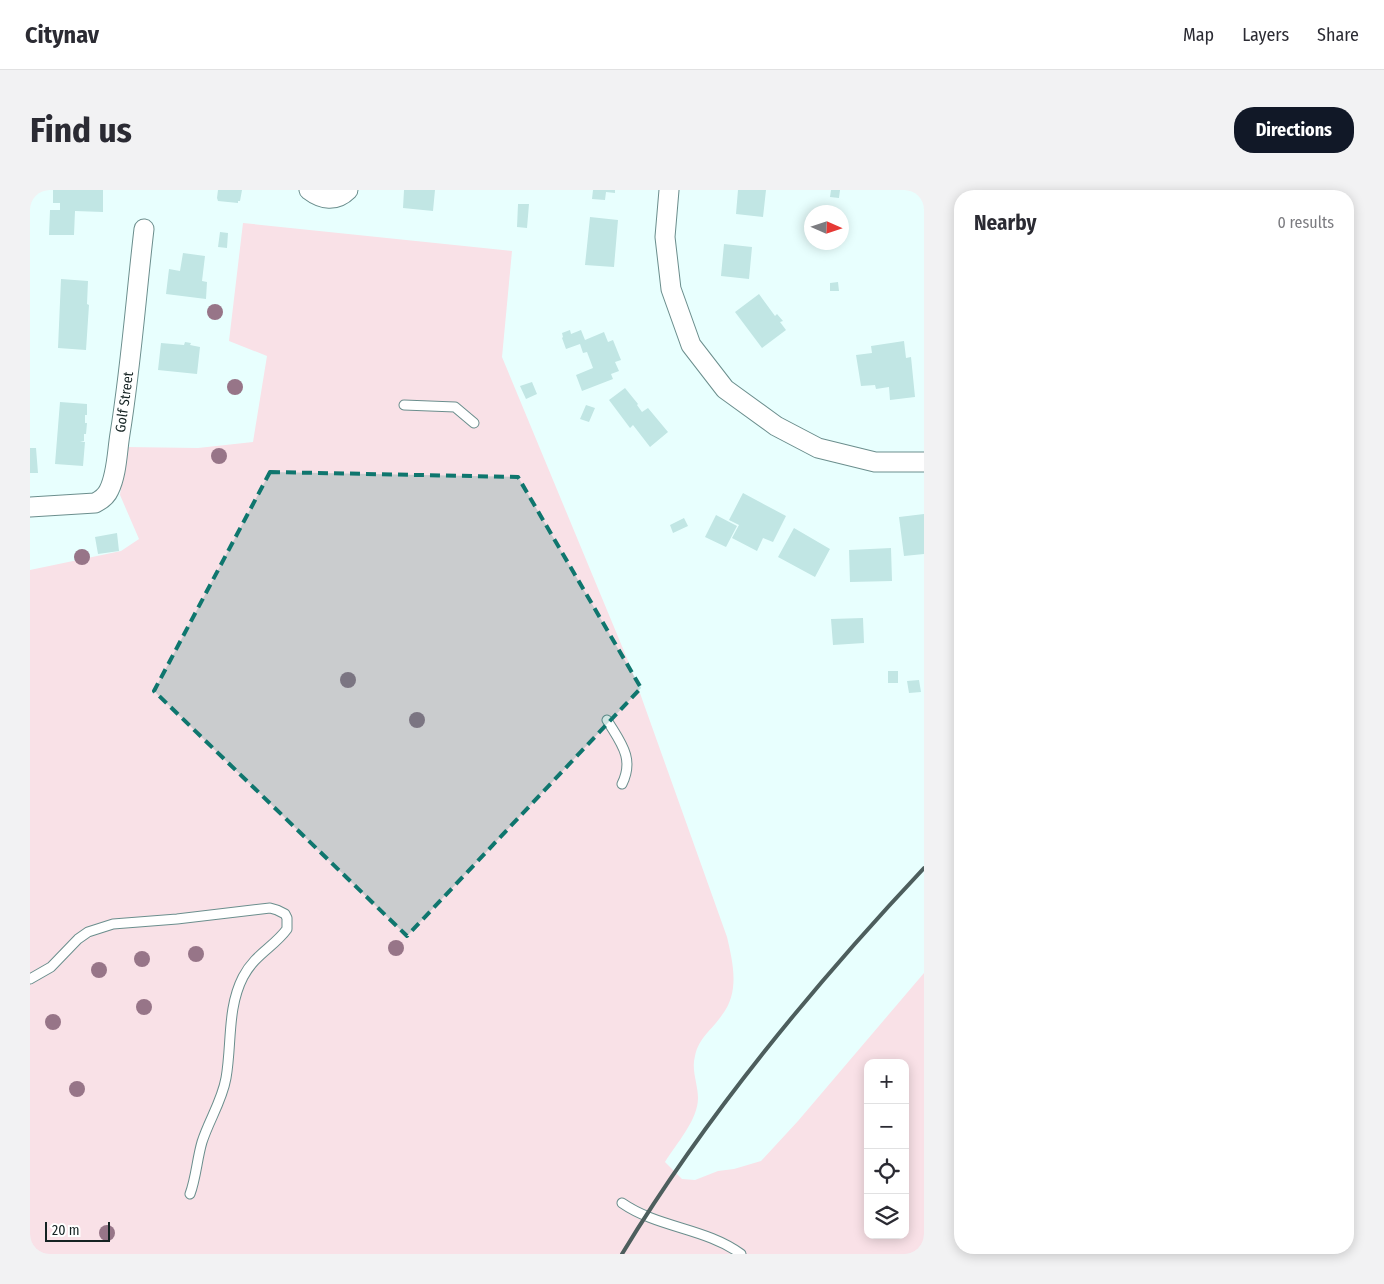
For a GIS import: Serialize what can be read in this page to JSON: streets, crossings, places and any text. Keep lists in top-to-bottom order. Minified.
{"streets":{"street":["Golf Street"]},"scale_bar":"20 m","north":"right","page":{"header":"Citynav","nav":["Map","Layers","Share"],"buttons":"Directions","title":"Find us","heading":["Nearby","0 results"],"map_buttons":["+","−"],"scale":"20 m"}}
